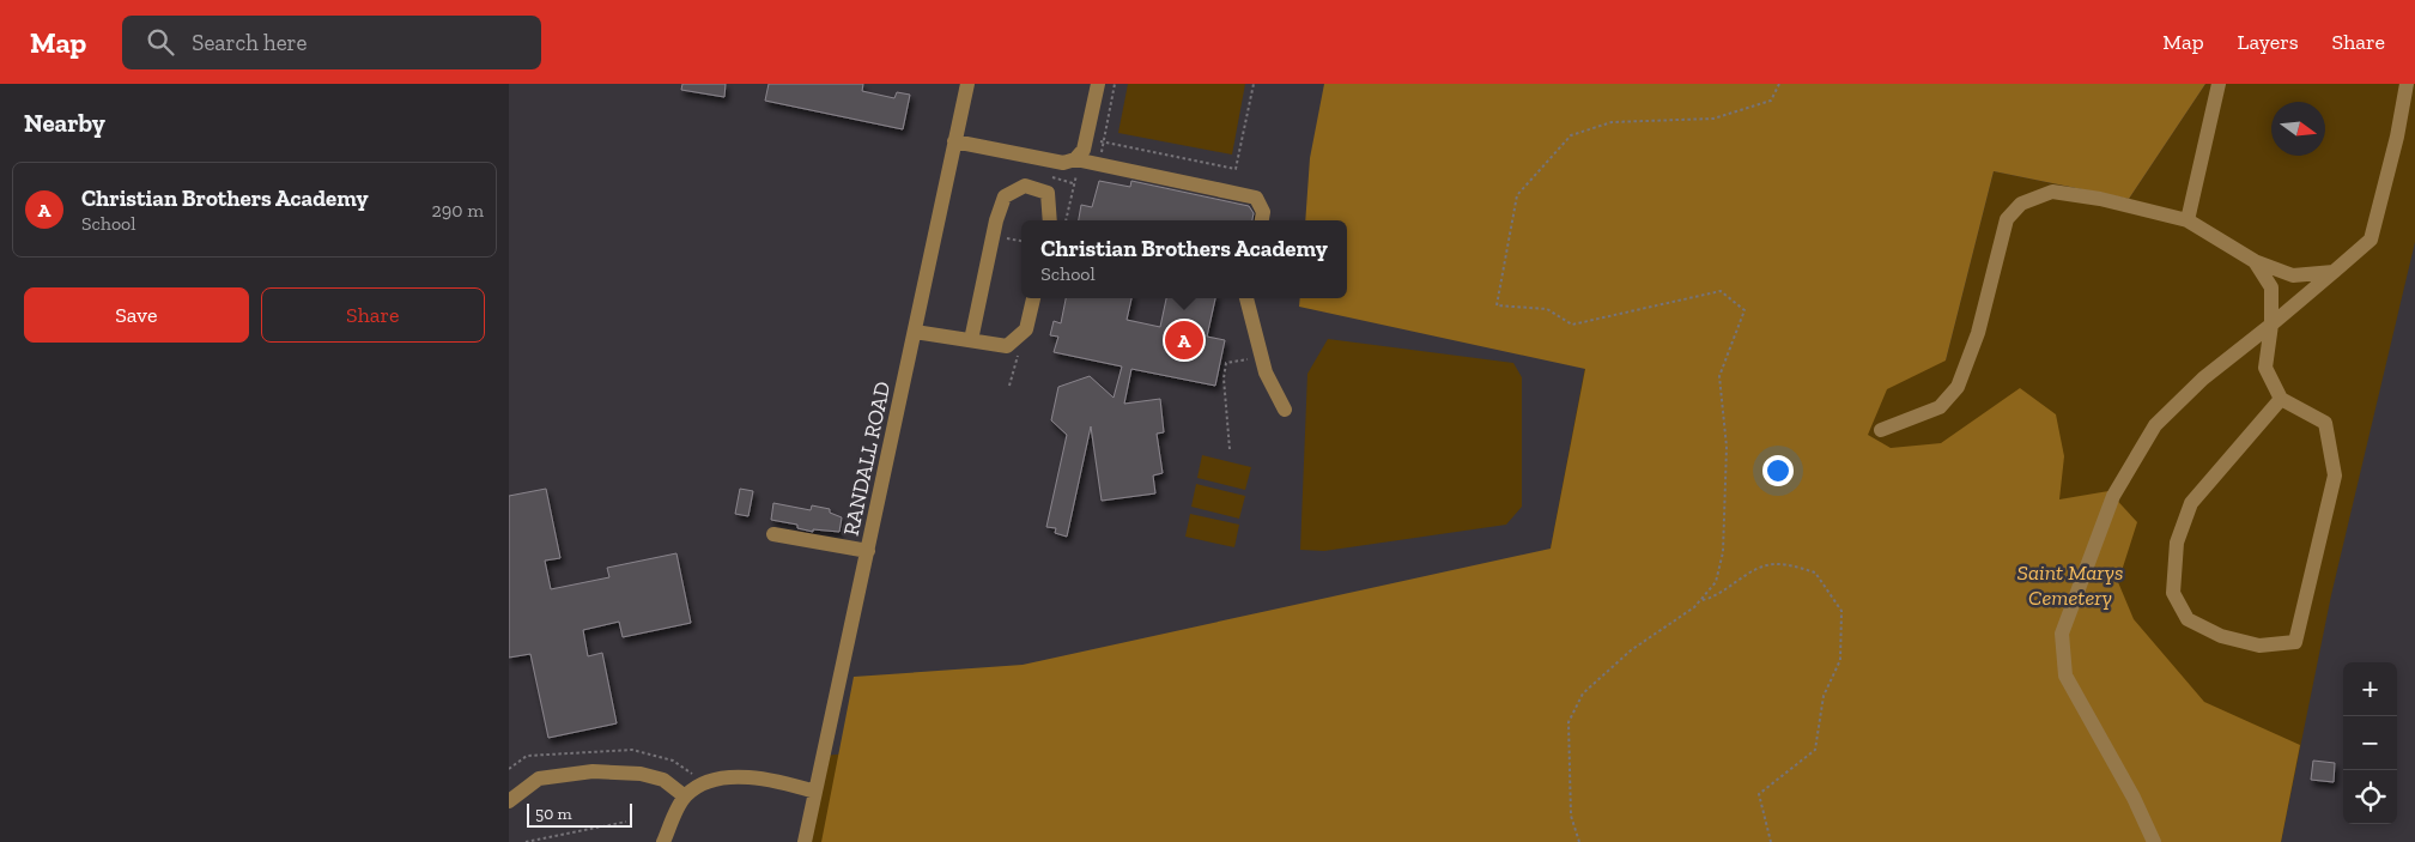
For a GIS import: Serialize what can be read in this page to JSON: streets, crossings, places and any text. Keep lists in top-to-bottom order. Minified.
{"streets":{"street":["RANDALL ROAD"]},"parks":["Saint Marys Cemetery"],"scale_bar":"50 m","north":"right","page":{"header":"Map","search":"Search here","nav":["Map","Layers","Share"],"heading":"Nearby","list":[{"mark":"A","name":"Christian Brothers Academy","note":"School","value":"290 m"}],"popup":["Christian Brothers Academy","School"],"buttons":["Save","Share"],"pins":"A","map_buttons":["+","−"],"scale":"50 m"}}
